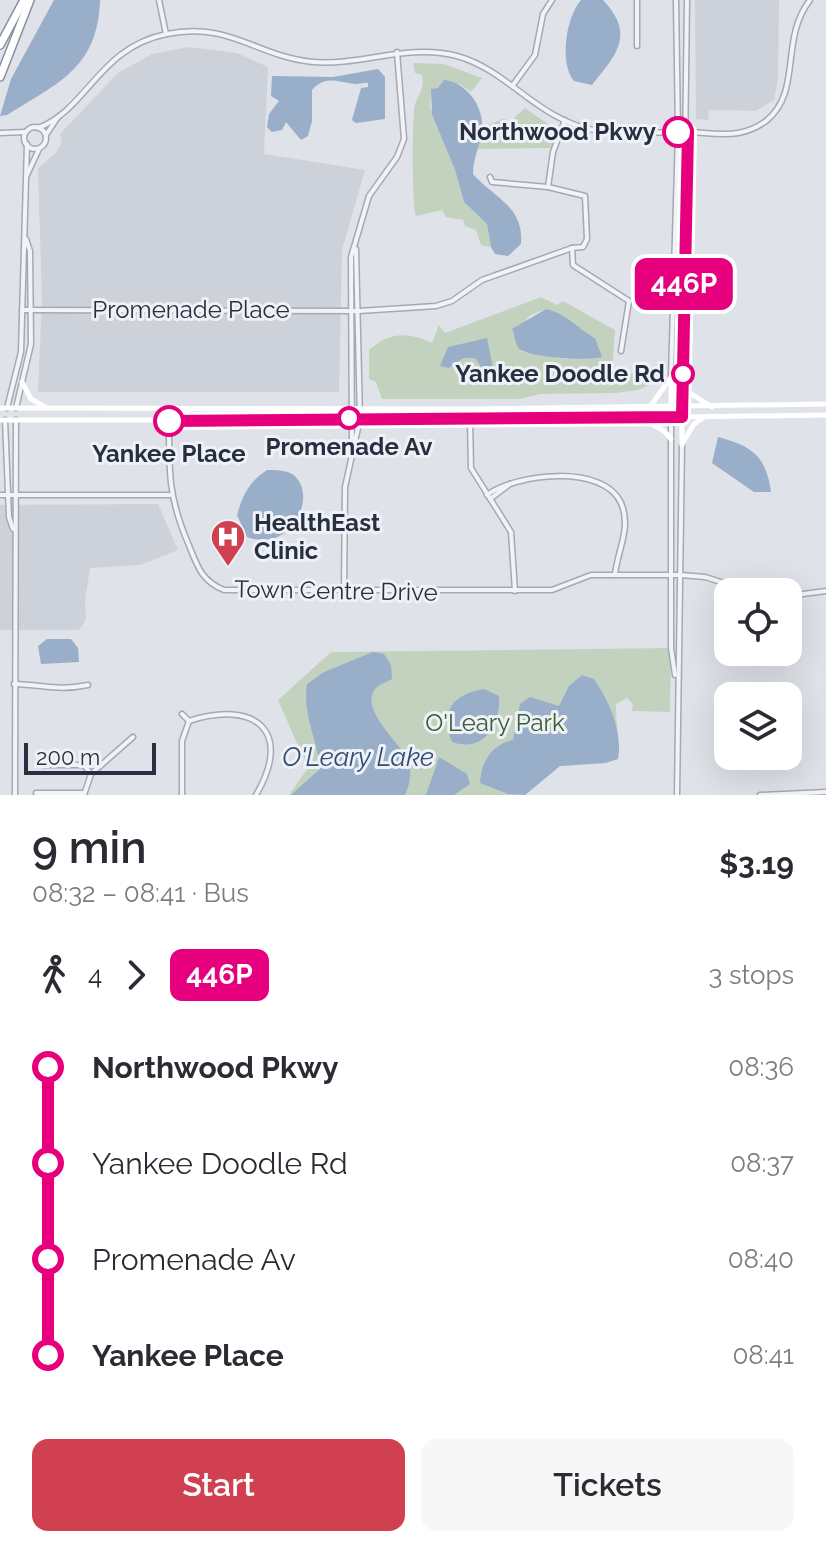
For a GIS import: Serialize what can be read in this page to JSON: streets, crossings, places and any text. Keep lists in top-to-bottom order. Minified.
{"streets":{"street":["Promenade Place","Town Centre Drive"]},"water":["O'Leary Lake"],"parks":["O'Leary Park"],"places":{"other":["Northwood Pkwy","Yankee Doodle Rd","Promenade Av","Yankee Place"],"hospital":["HealthEast Clinic"]},"lines":["bus line 446P"],"scale_bar":"200 m","page":{"on_map":"446P","scale":"200 m","heading":["9 min","08:32 – 08:41 · Bus","$3.19"],"legs":["4","446P","3 stops"],"list":[{"name":"Northwood Pkwy","value":"08:36"},{"name":"Yankee Doodle Rd","value":"08:37"},{"name":"Promenade Av","value":"08:40"},{"name":"Yankee Place","value":"08:41"}],"buttons":["Start","Tickets"]}}
